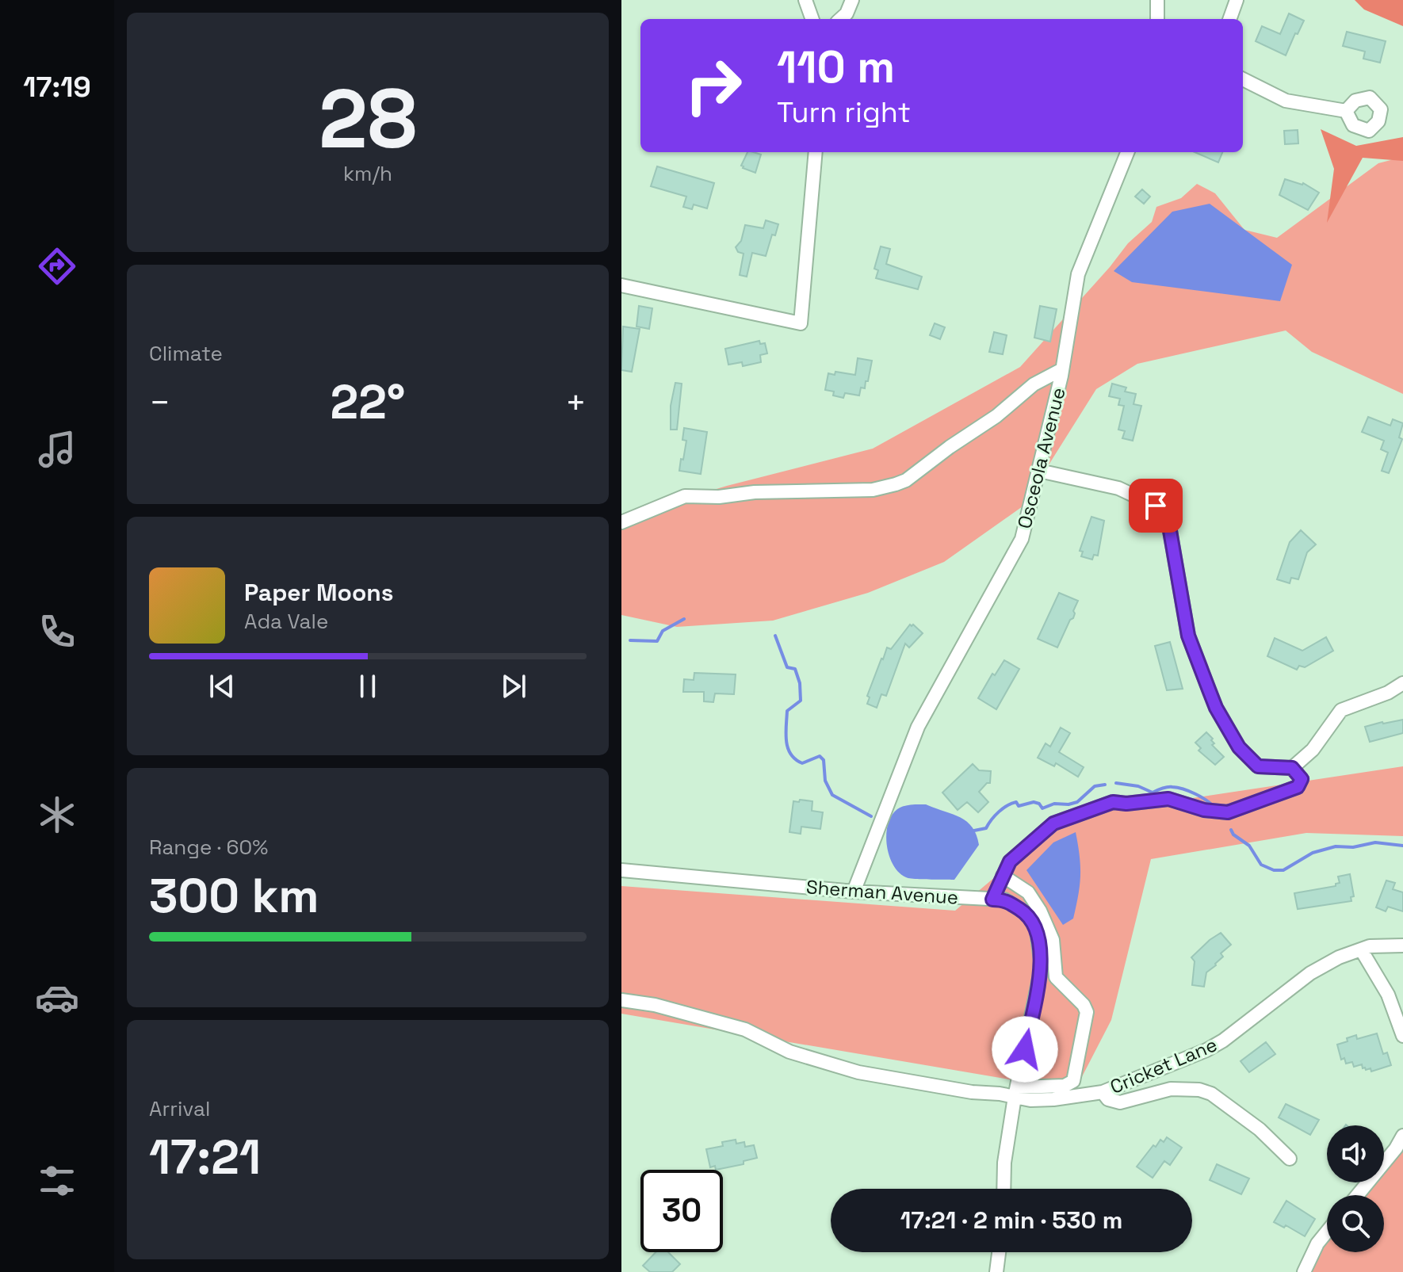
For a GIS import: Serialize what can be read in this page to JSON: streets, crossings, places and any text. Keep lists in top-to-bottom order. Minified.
{"streets":{"street":["Osceola Avenue","Sherman Avenue","Cricket Lane"]},"crossings":[["Osceola Avenue","Sherman Avenue"],["Sherman Avenue","Cricket Lane"]],"page":{"tabs":"17:19","tile":[["28","km/h"],"Climate",["Range · 60%","300 km"],["Arrival","17:21"]],"turn":["110 m","Turn right"],"heat":["−","22°","+"],"song":["Paper Moons","Ada Vale"],"limit":"30","trip":"17:21 · 2 min · 530 m"}}
